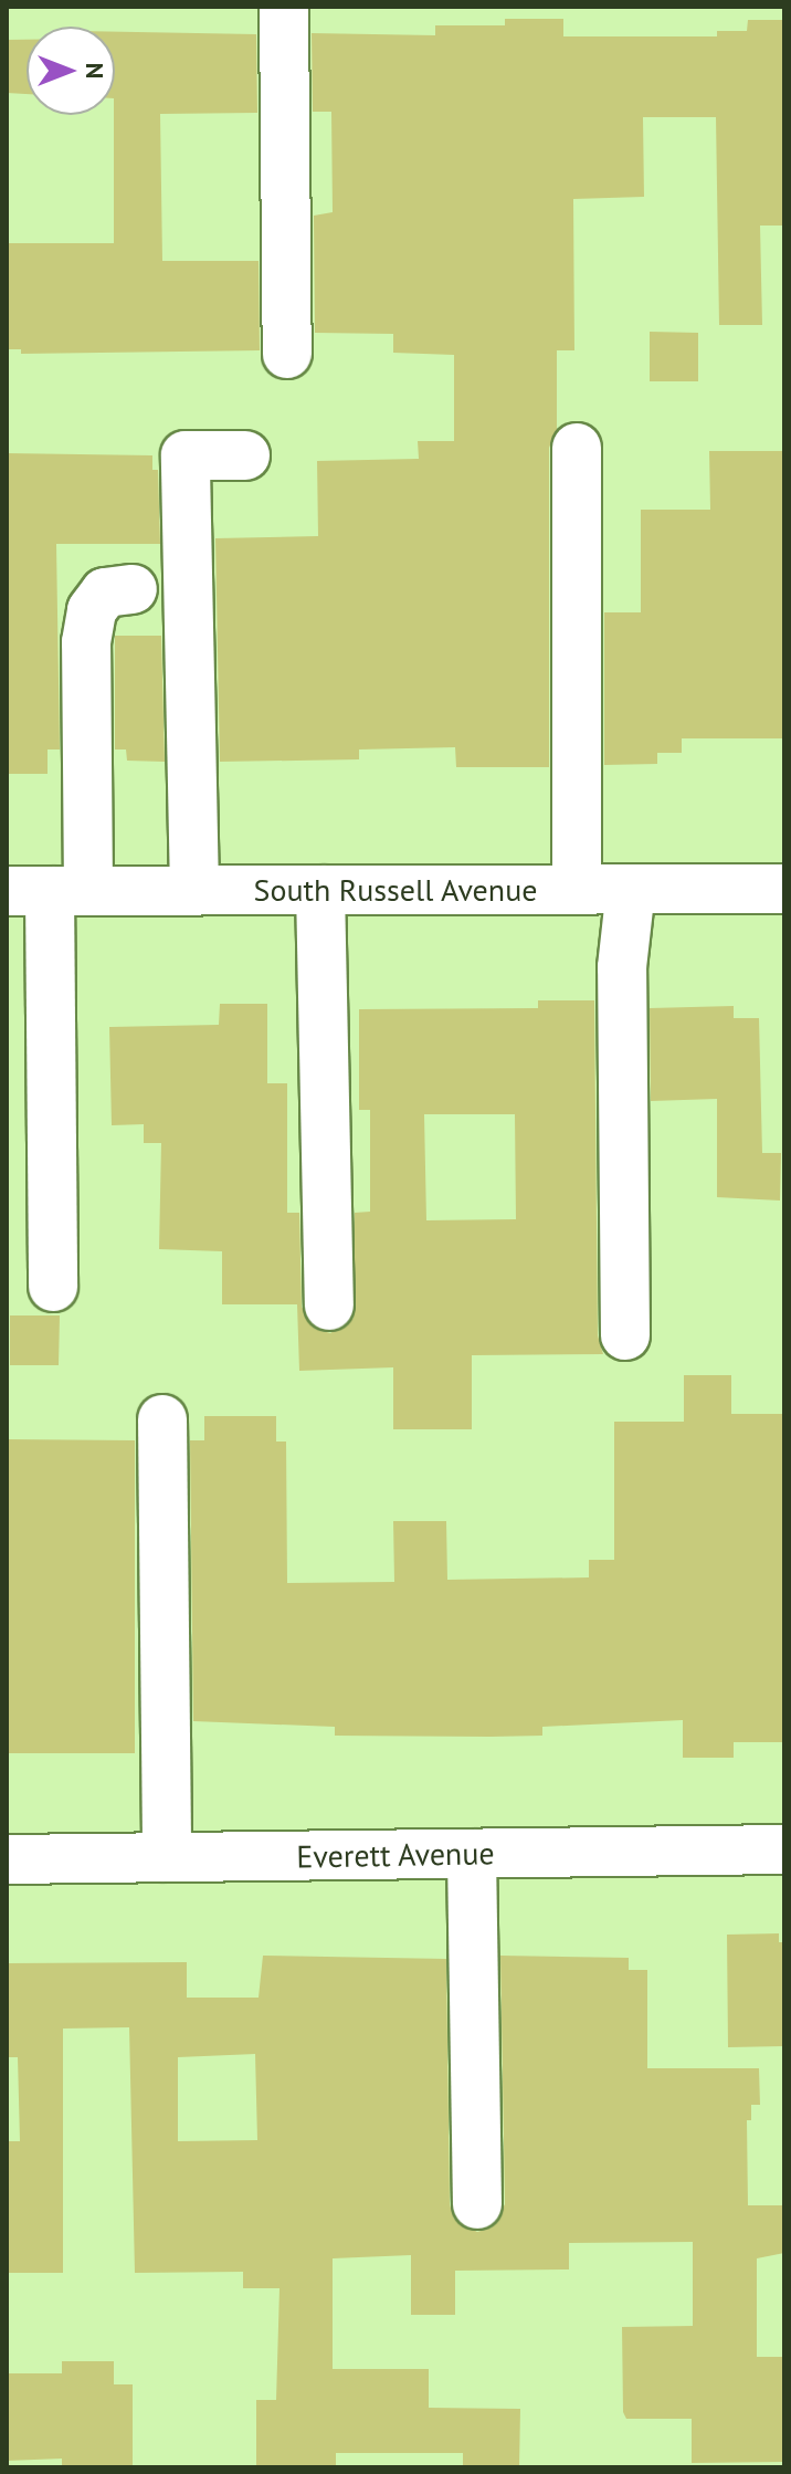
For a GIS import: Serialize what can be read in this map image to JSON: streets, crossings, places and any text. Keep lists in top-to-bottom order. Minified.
{"streets":{"street":["South Russell Avenue","Everett Avenue"]},"north":"right"}
